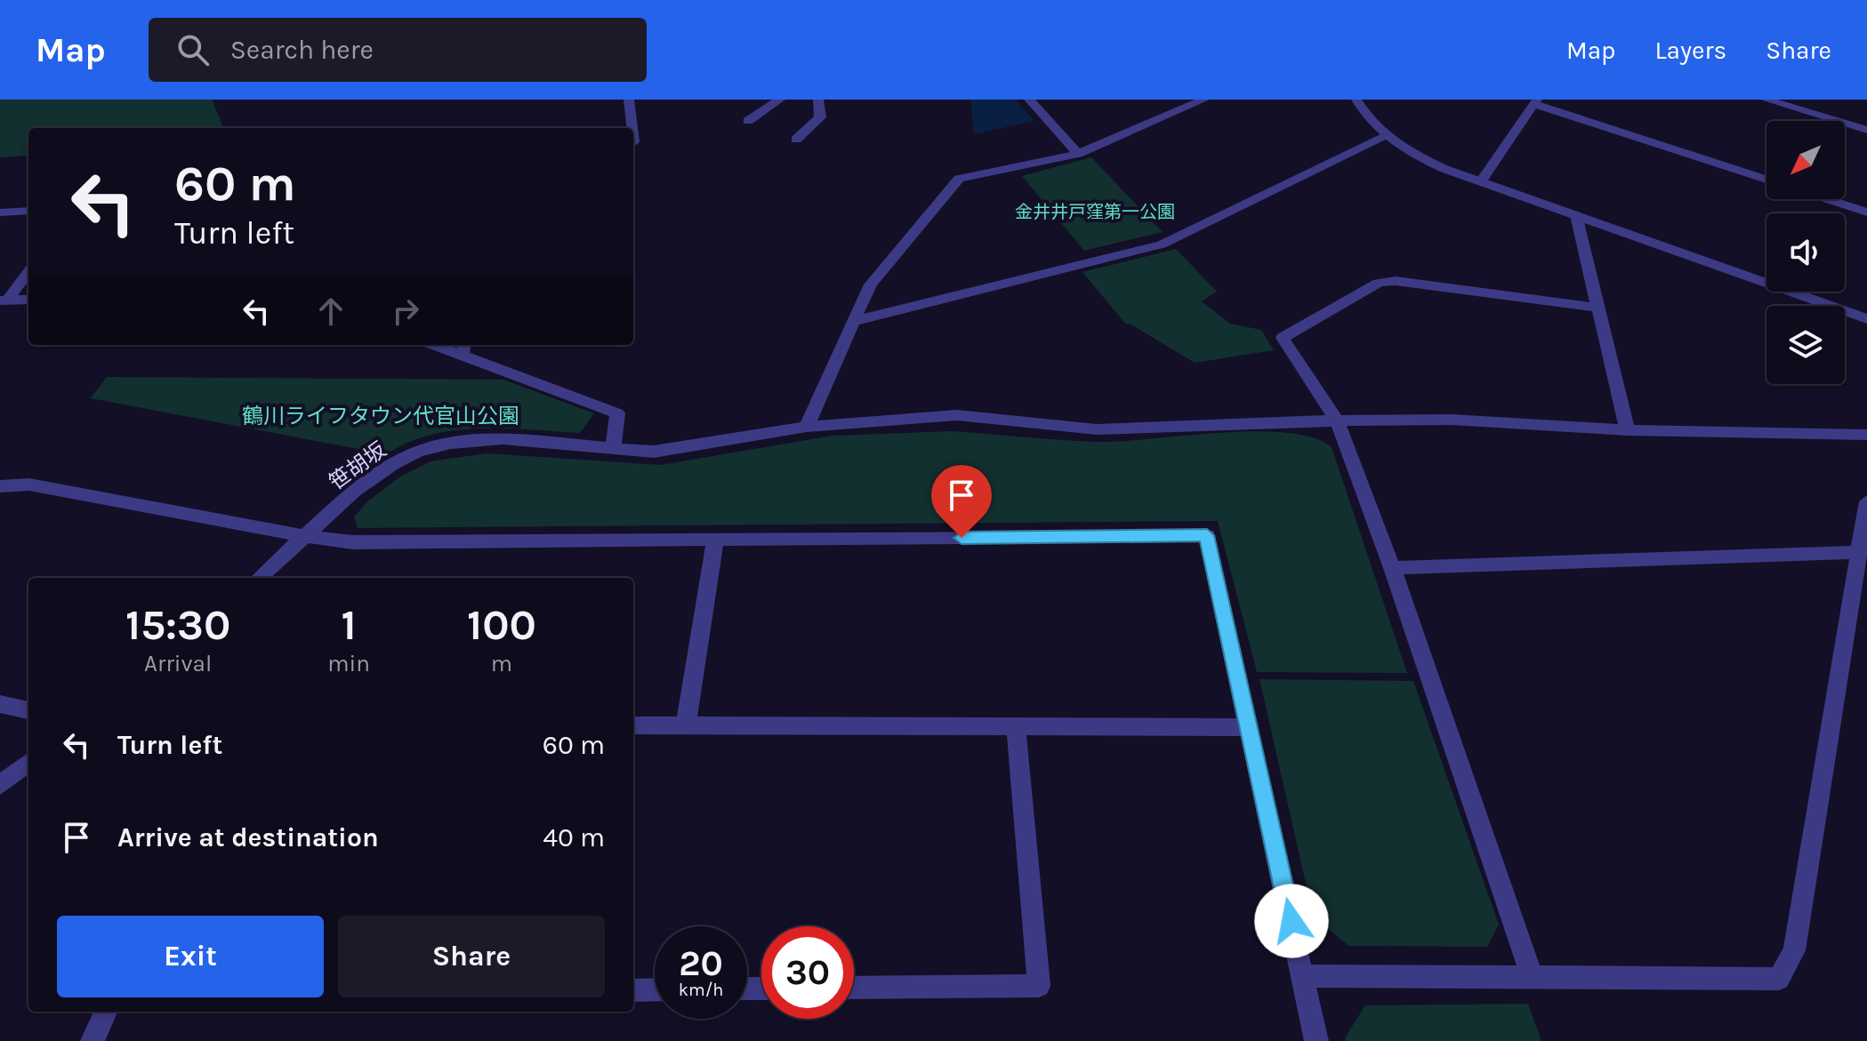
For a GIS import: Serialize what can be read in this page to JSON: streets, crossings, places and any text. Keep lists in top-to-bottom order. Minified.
{"streets":{"street":["笹胡坂"]},"parks":["金井井戸窪第一公園","鶴川ライフタウン代官山公園"],"north":"bottom left","page":{"header":"Map","search":"Search here","nav":["Map","Layers","Share"],"turn":["60 m","Turn left"],"eta":["15:30","Arrival","1","min","100","m"],"list":[{"name":"Turn left","value":"60 m"},{"name":"Arrive at destination","value":"40 m"}],"buttons":["Exit","Share"],"speed":"20 km/h","limit":"30"}}
